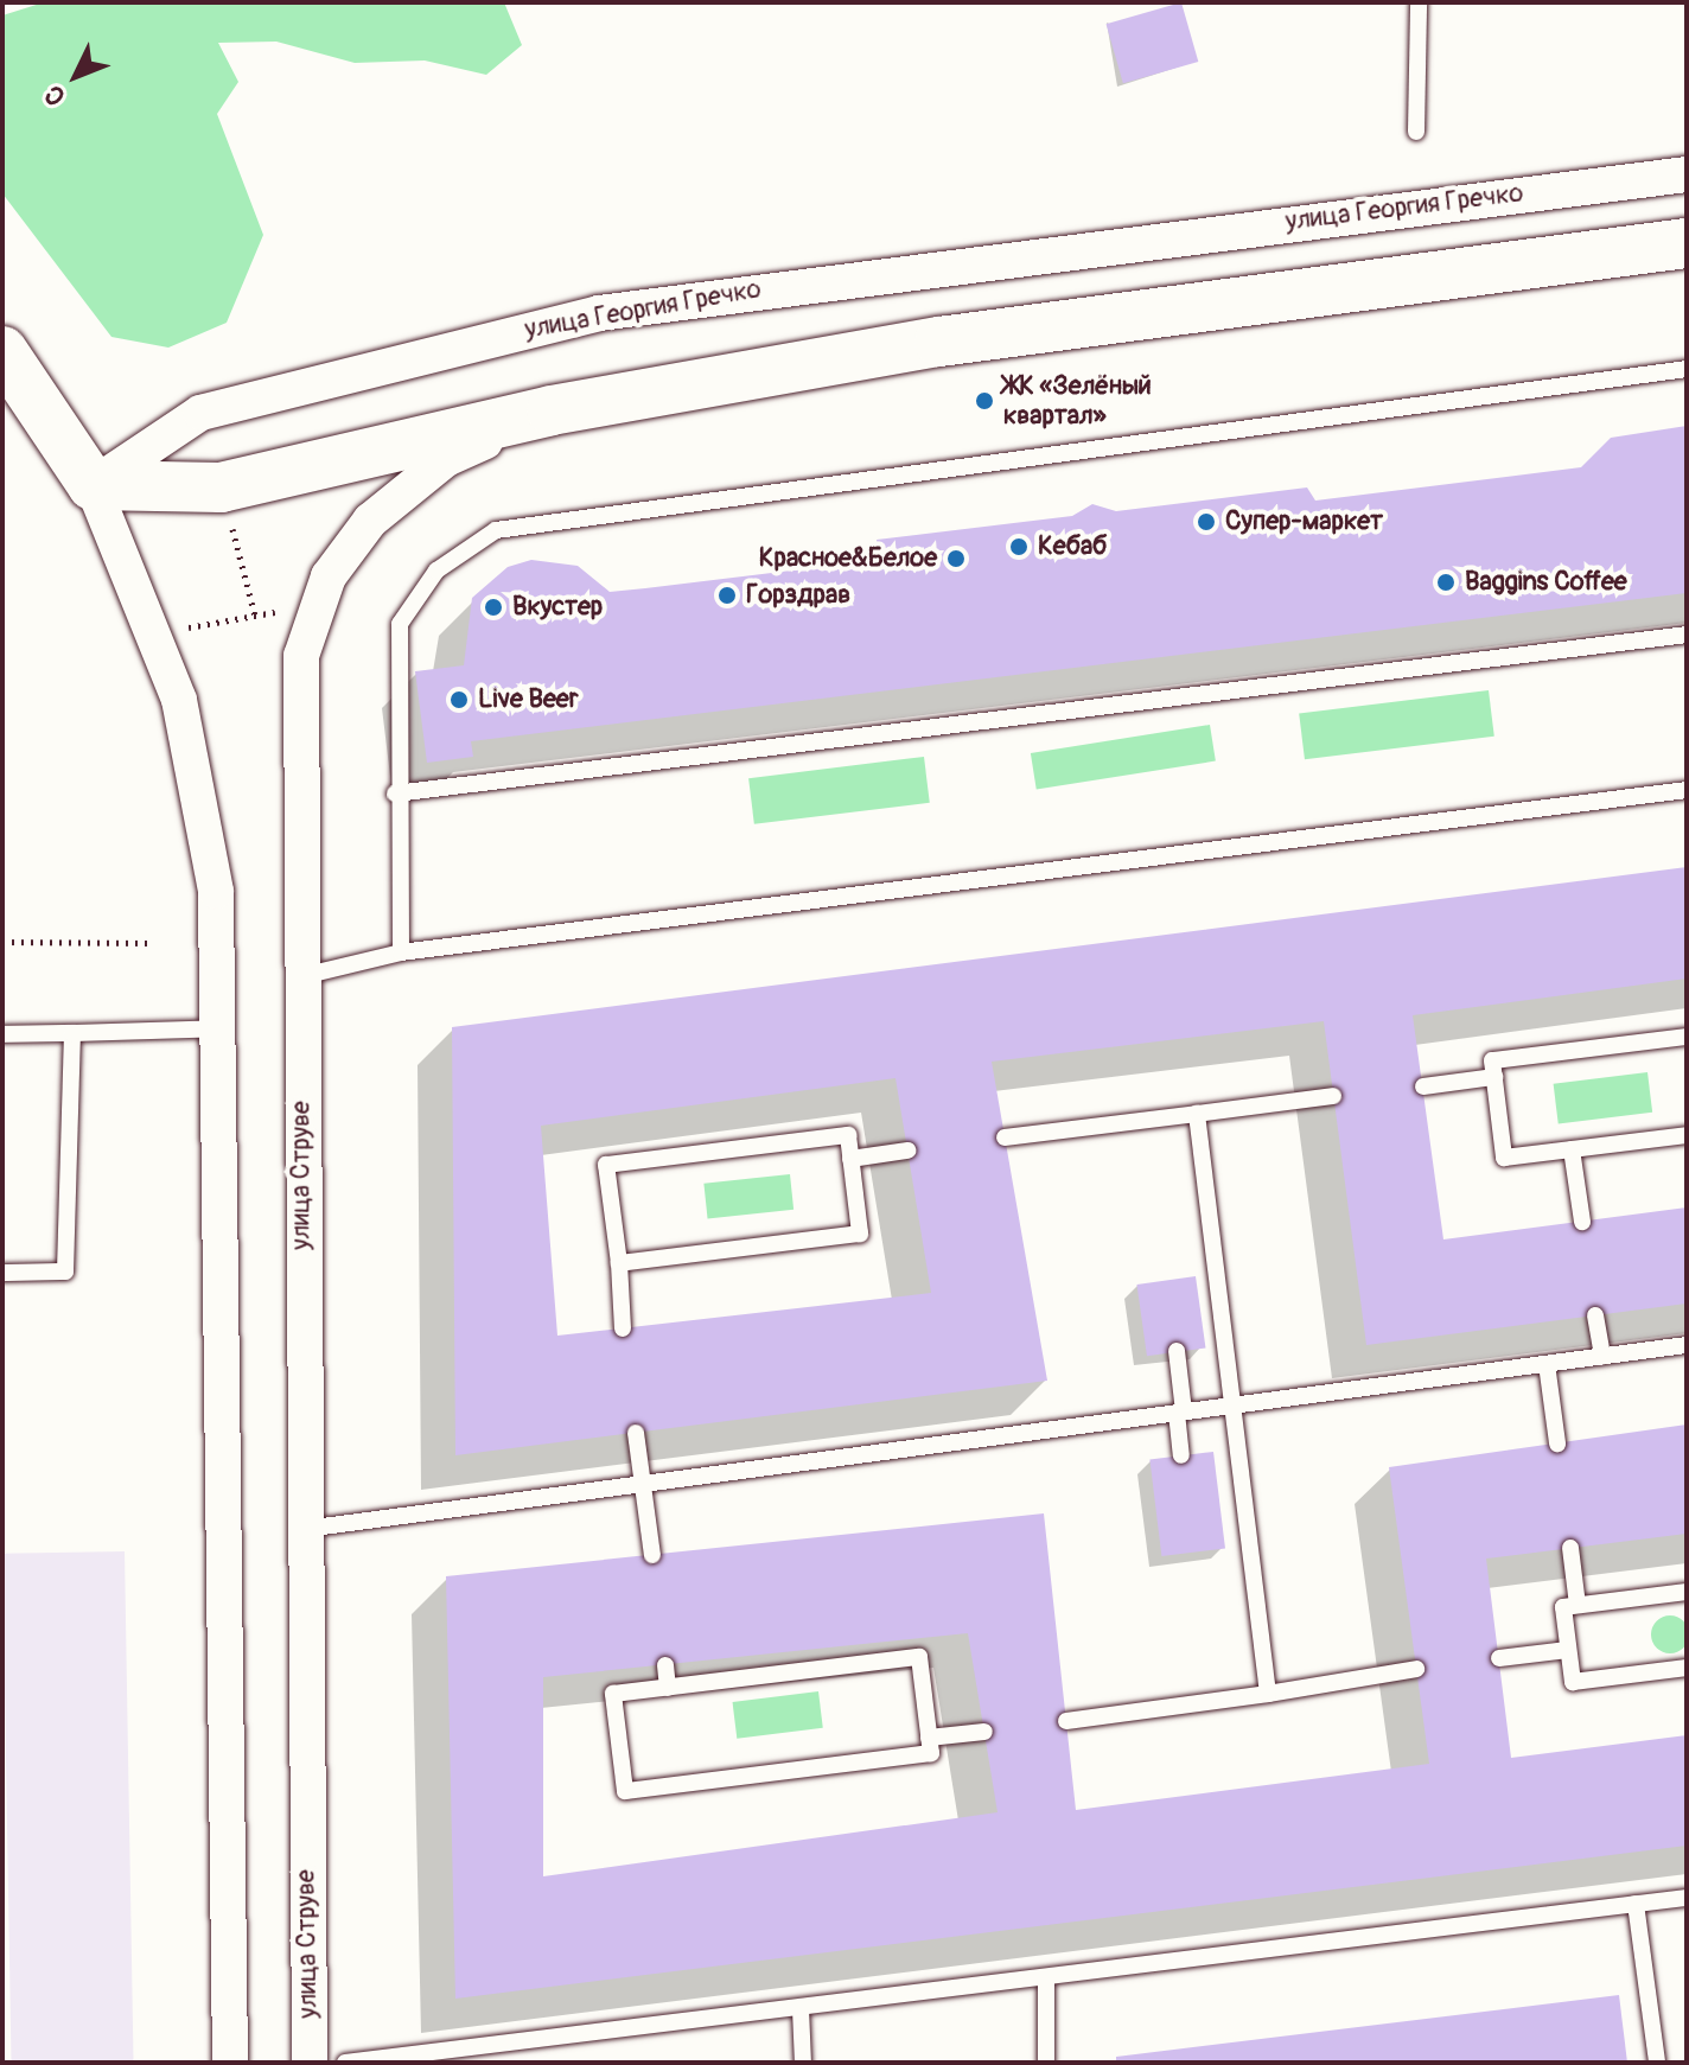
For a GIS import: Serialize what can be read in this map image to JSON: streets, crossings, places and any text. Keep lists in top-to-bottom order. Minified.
{"streets":{"street":["улица Георгия Гречко","улица Струве"]},"places":["ЖК «Зелёный квартал»","Супер-маркет","Кебаб","Красное&Белое","Baggins Coffee","Горздрав","Вкустер","Live Beer"],"north":"bottom left"}
